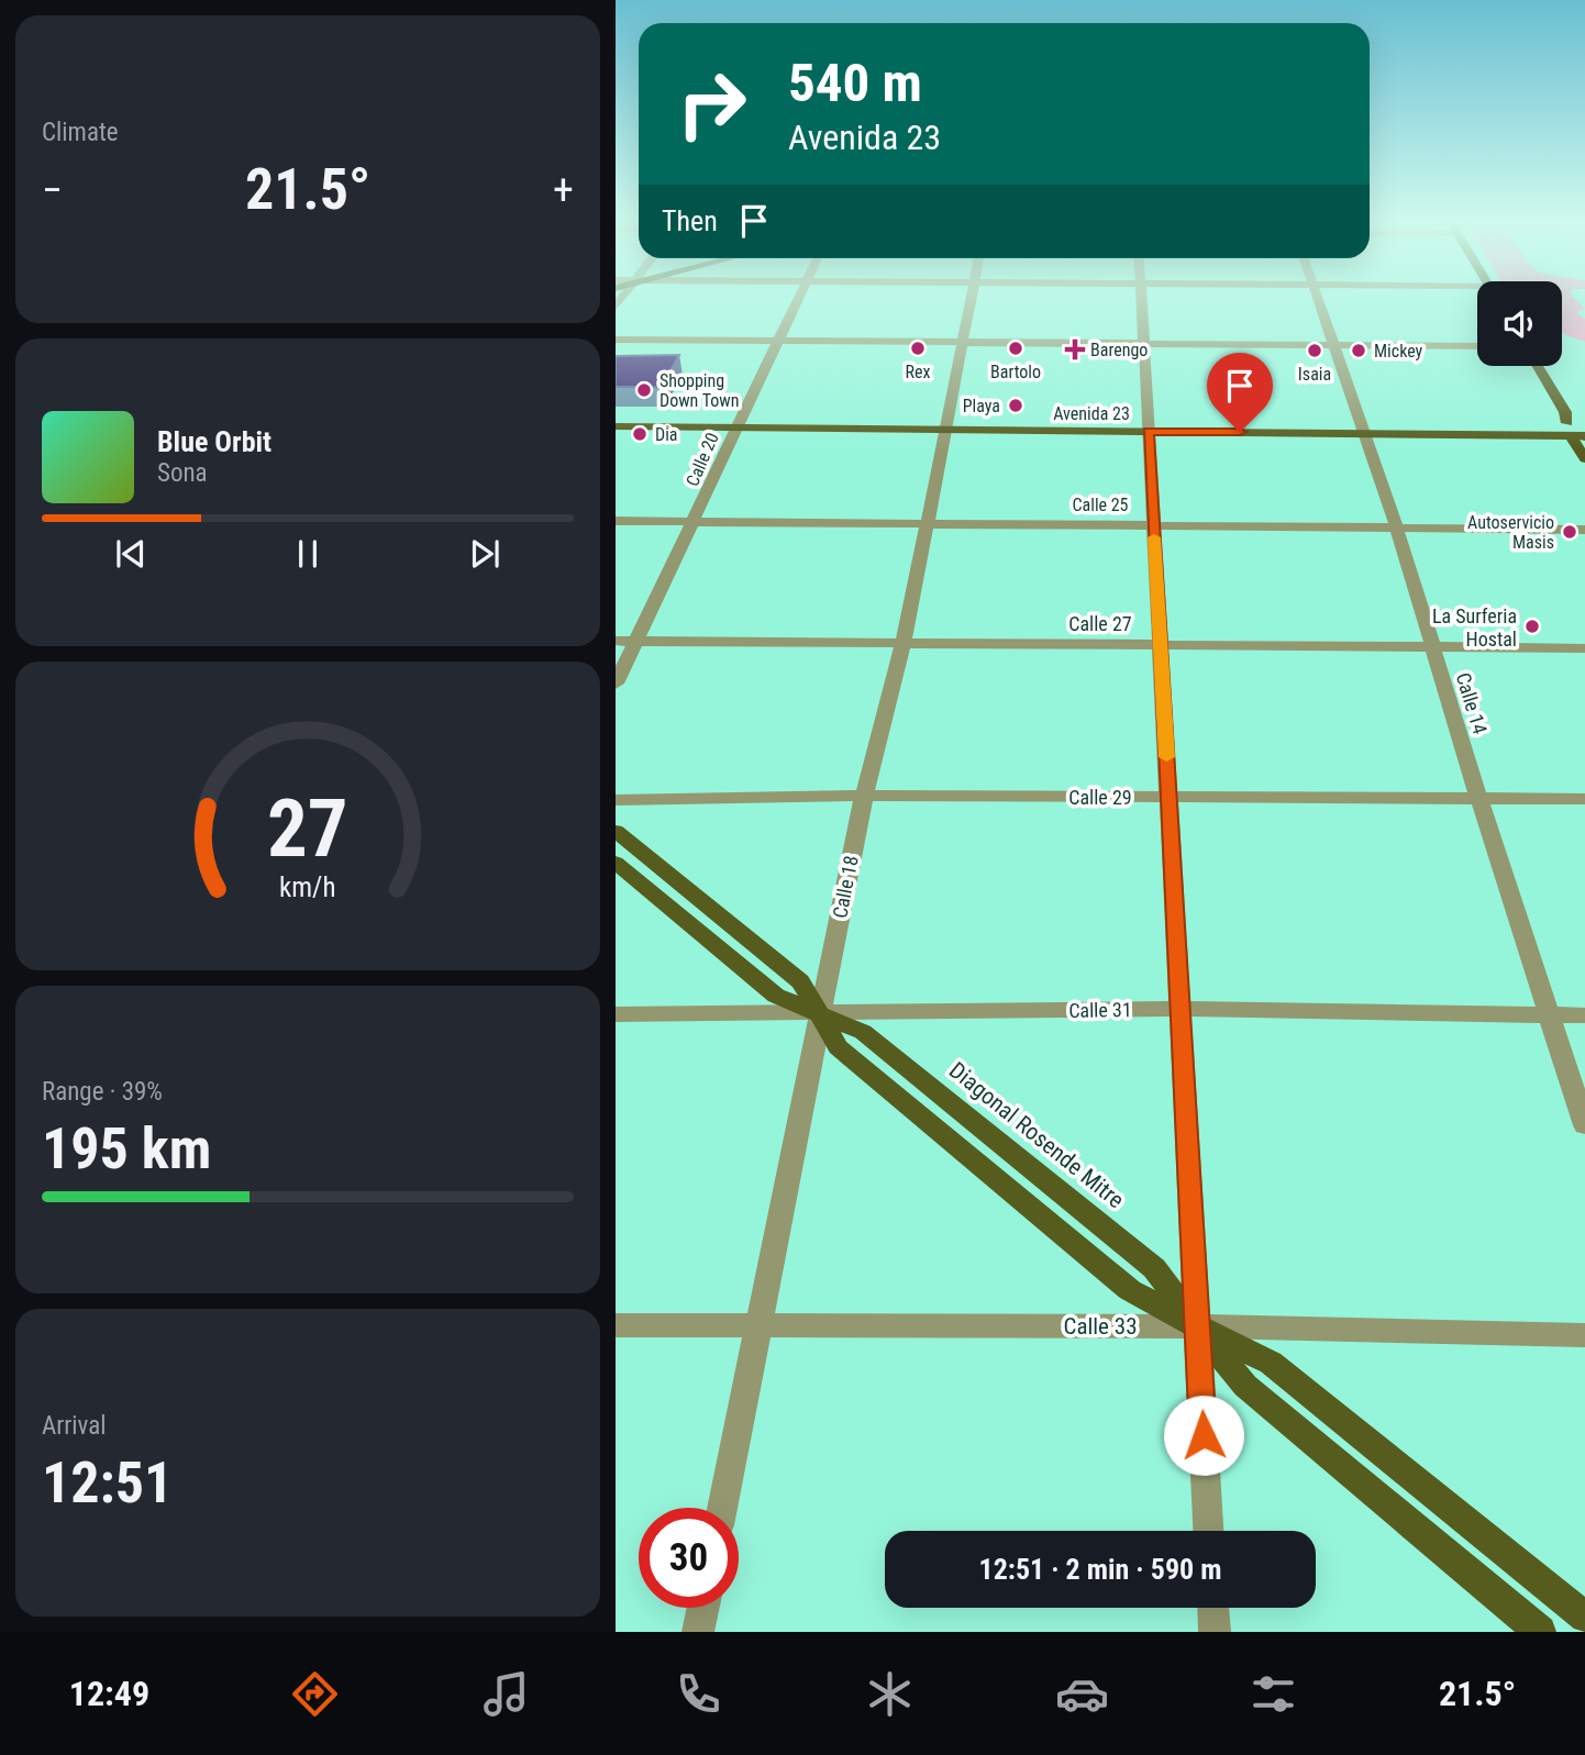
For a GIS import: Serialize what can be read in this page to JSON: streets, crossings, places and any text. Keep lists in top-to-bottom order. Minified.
{"streets":{"main road":["Avenida 23"],"street":["Calle 20","Calle 25","Calle 27","Calle 14","Calle 29","Calle 18","Calle 31","Calle 33"]},"crossings":[["Avenida 23","Calle 20"],["Avenida 23","Calle 14"],["Avenida 23","Calle 18"],["Calle 20","Calle 25"],["Calle 20","Calle 27"],["Calle 25","Calle 14"],["Calle 25","Calle 18"],["Calle 27","Calle 14"],["Calle 27","Calle 18"],["Calle 14","Calle 29"],["Calle 14","Calle 31"],["Calle 29","Calle 18"],["Calle 18","Calle 31"],["Calle 18","Calle 33"]],"places":{"other":["Rex","Bartolo","Isaia","Mickey","Shopping Down Town","Playa","Dia","Autoservicio Masis","La Surferia Hostal"],"health":["Barengo"]},"page":{"tile":["Climate",["Range · 39%","195 km"],["Arrival","12:51"]],"turn":["540 m","Avenida 23"],"heat":["−","21.5°","+"],"then":"Then","song":["Blue Orbit","Sona"],"limit":"30","trip":"12:51 · 2 min · 590 m","tabs":["12:49","21.5°"],"gauge":["27","km/h"]}}
